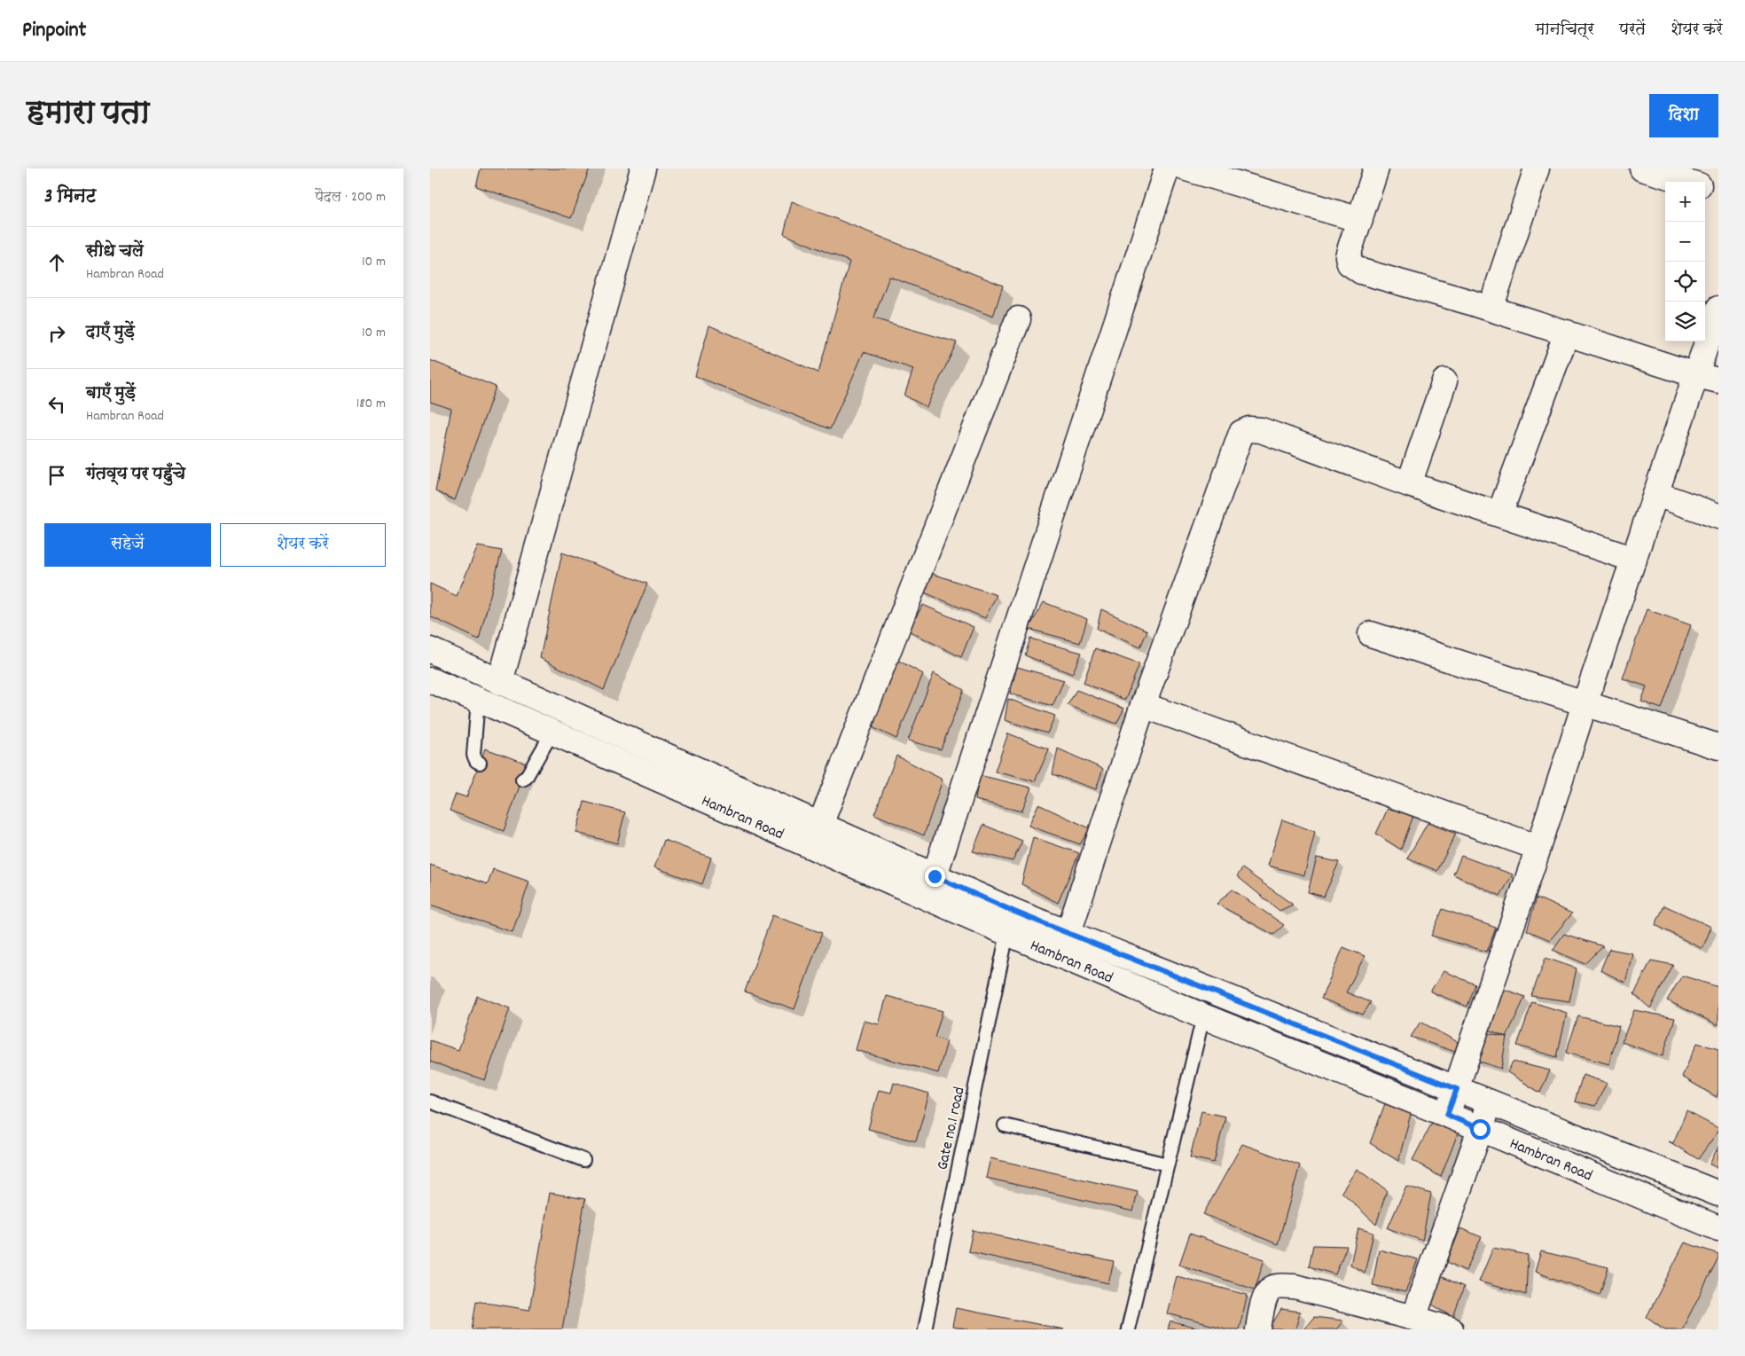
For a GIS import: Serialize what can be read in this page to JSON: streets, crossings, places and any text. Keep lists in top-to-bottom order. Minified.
{"streets":{"street":["Hambran Road"],"lane":["Gate no.1 road"]},"crossings":[["Hambran Road","Gate no.1 road"]],"page":{"header":"Pinpoint","nav":["मानचित्र","परतें","शेयर करें"],"title":"हमारा पता","buttons":["दिशा",["सहेजें","शेयर करें"]],"heading":["3 मिनट","पैदल · 200 m"],"map_buttons":["+","−"],"list":[["सीधे चलें","Hambran Road","10 m"],["दाएँ मुड़ें","10 m"],["बाएँ मुड़ें","Hambran Road","180 m"],"गंतव्य पर पहुँचे"]}}
